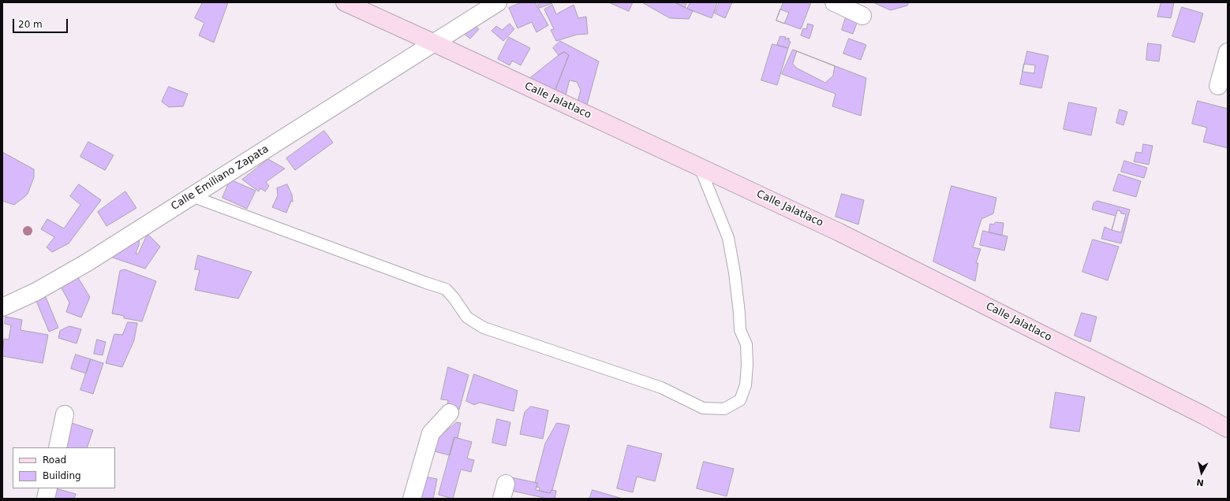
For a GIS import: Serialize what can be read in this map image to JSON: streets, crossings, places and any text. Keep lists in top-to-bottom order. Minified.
{"streets":{"main road":["Calle Jalatlaco"],"street":["Calle Emiliano Zapata"]},"crossings":[["Calle Jalatlaco","Calle Emiliano Zapata"]],"legend":["Road","Building"],"scale_bar":"20 m","north":"bottom"}
